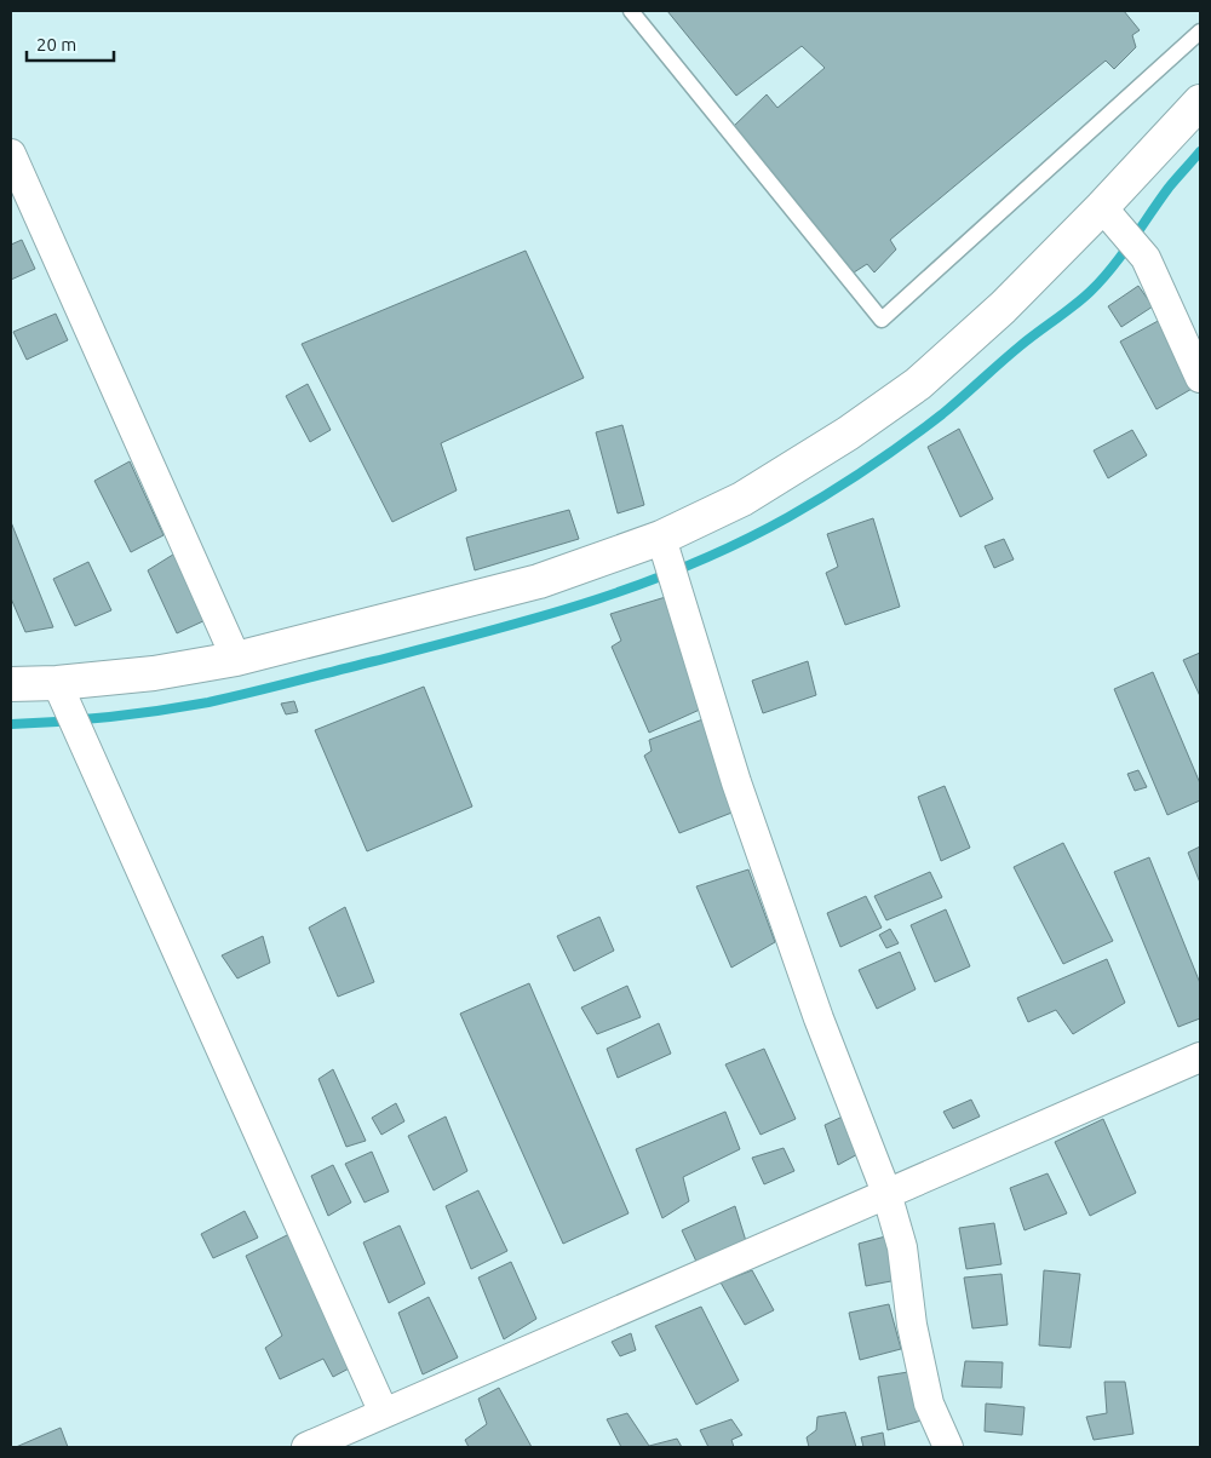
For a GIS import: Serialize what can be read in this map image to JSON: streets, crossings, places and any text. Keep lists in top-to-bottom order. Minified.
{"scale_bar":"20 m"}
